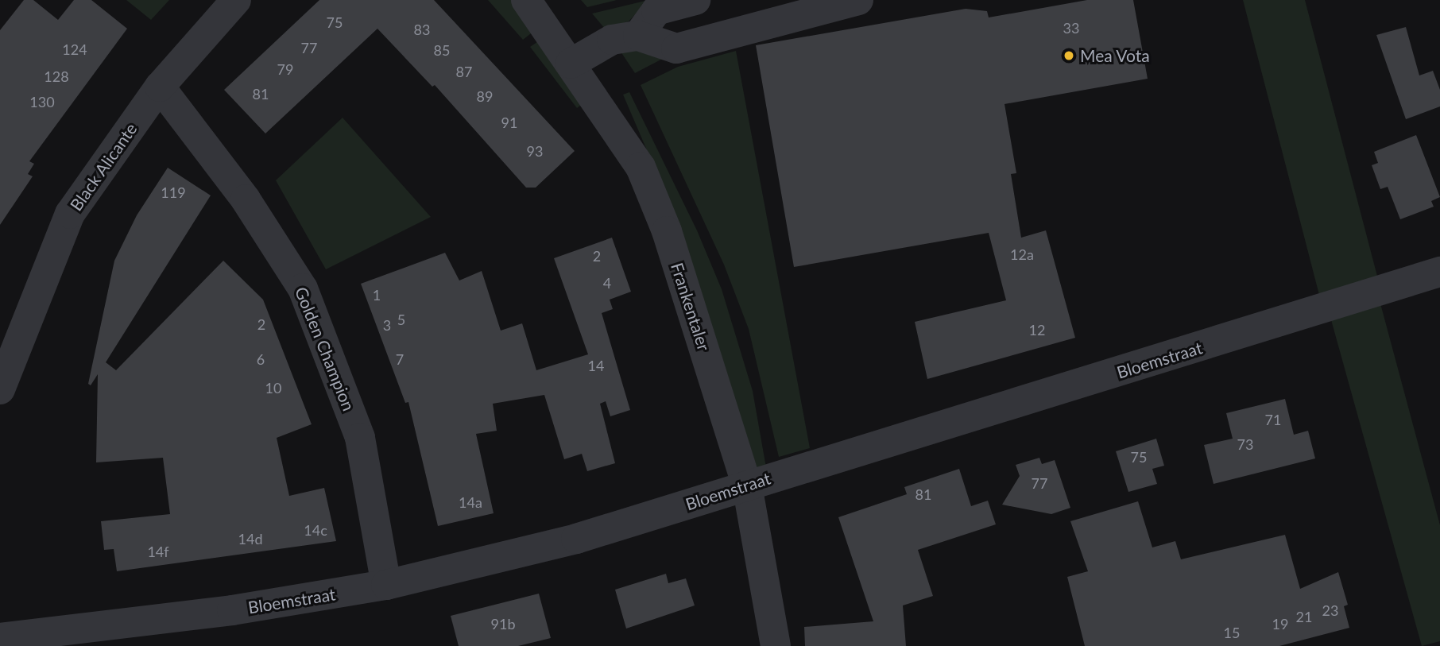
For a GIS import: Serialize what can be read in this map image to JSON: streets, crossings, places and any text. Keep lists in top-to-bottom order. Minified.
{"streets":{"street":["Black Alicante","Frankentaler","Golden Champion","Bloemstraat"]},"crossings":[["Black Alicante","Golden Champion"],["Frankentaler","Bloemstraat"],["Golden Champion","Bloemstraat"]],"places":["Mea Vota"],"house_numbers":["75","33","83","77","124","85","79","87","128","81","89","130","91","93","119","12a","2","4","1","5","2","3","12","6","7","14","10","71","73","75","77","81","14a","14c","14d","14f","23","21","91b","19","15"]}
